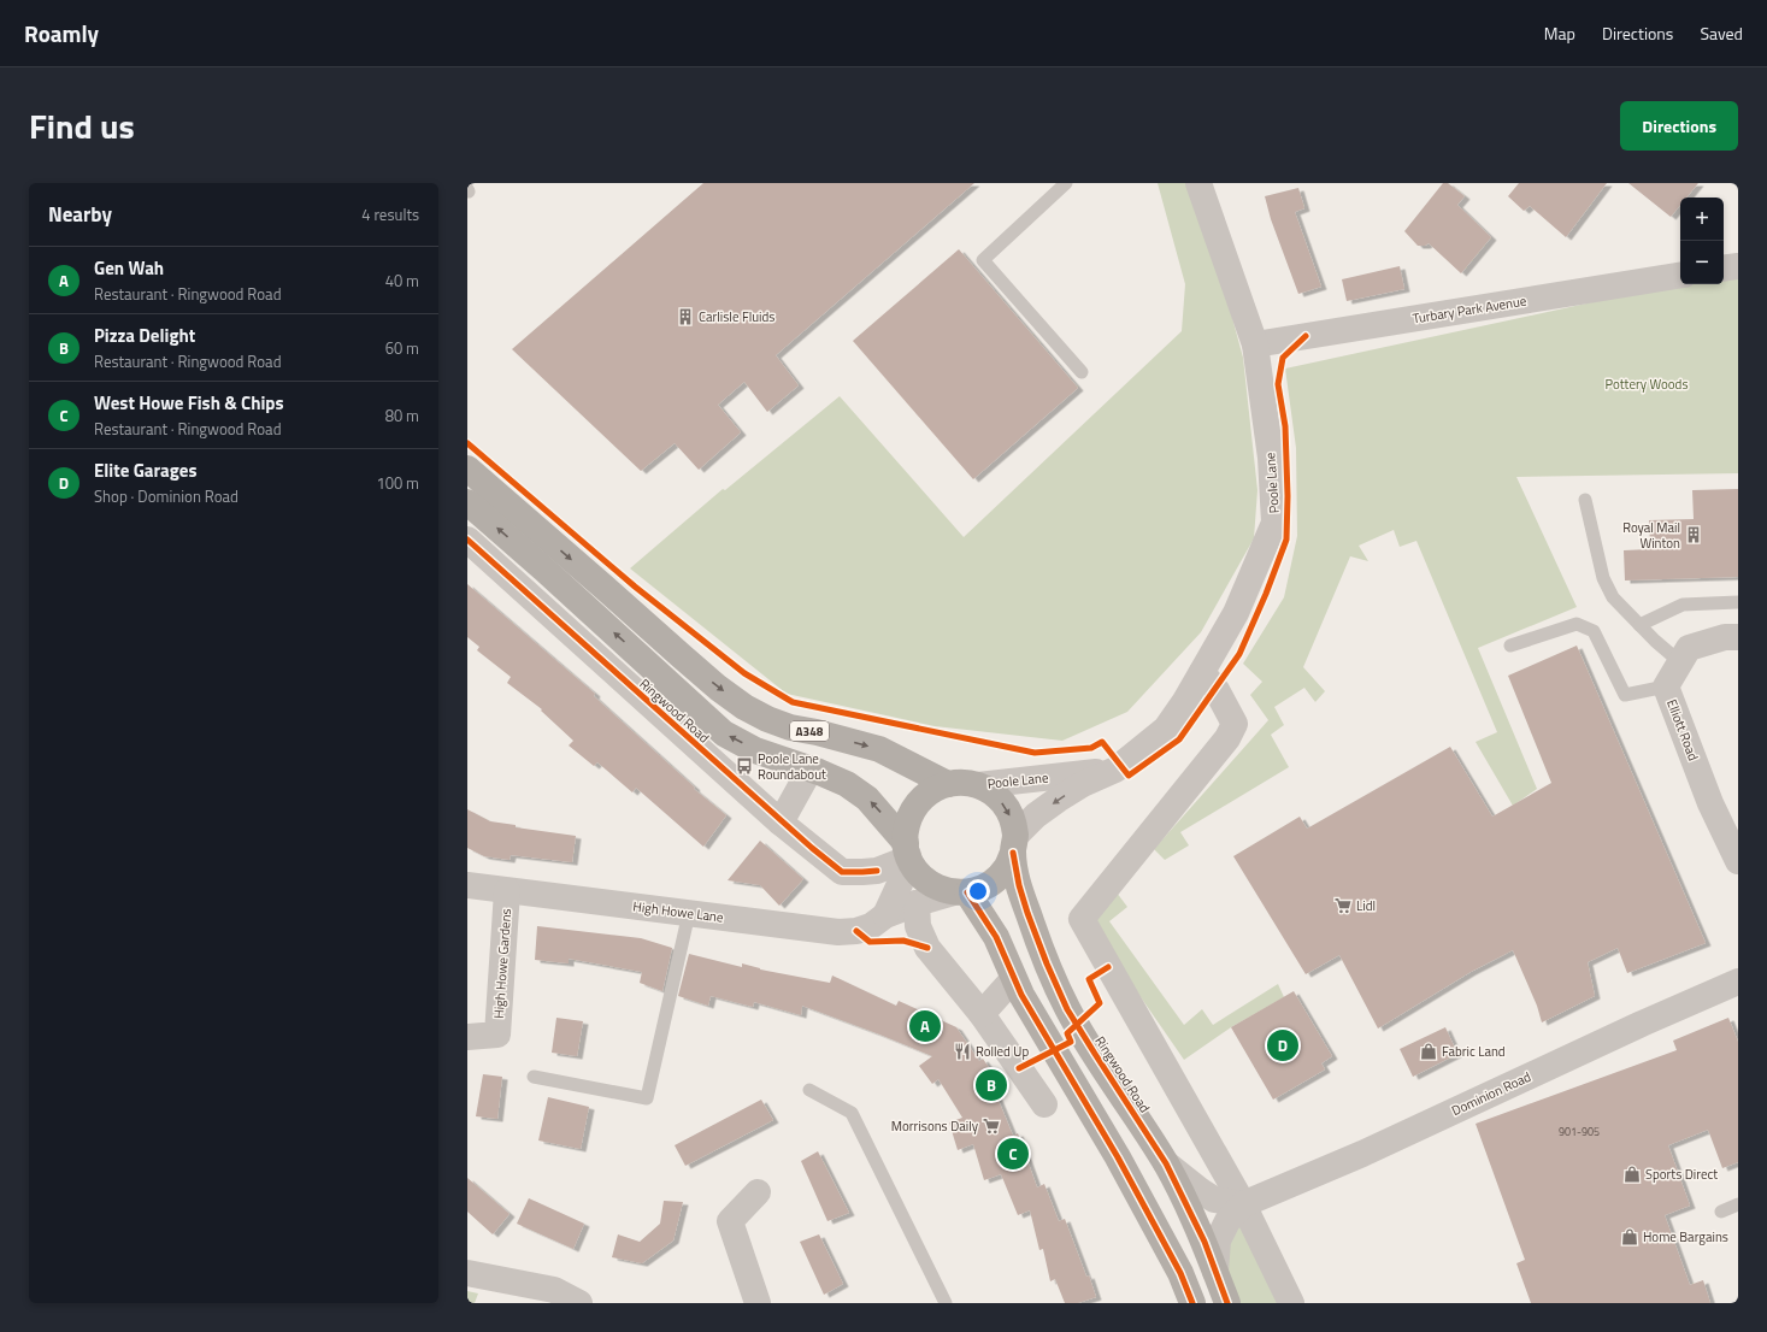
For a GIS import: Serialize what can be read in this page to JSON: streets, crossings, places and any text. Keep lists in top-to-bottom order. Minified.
{"streets":{"highway":["Ringwood Road","A348"],"street":["Turbary Park Avenue","Poole Lane","Elliott Road","High Howe Lane","High Howe Gardens","Dominion Road"]},"crossings":[["Turbary Park Avenue","Poole Lane"],["Poole Lane","Ringwood Road"],["Poole Lane","A348"],["Poole Lane","High Howe Lane"],["Ringwood Road","A348"],["Ringwood Road","High Howe Lane"],["A348","High Howe Lane"],["High Howe Lane","High Howe Gardens"]],"parks":["Pottery Woods"],"places":{"building":["Carlisle Fluids","Royal Mail Winton"],"bus stop":["Poole Lane Roundabout"],"supermarket":["Lidl","Morrisons Daily"],"restaurant":["Rolled Up"],"shop":["Fabric Land","Sports Direct","Home Bargains"]},"house_numbers":["901-905"],"page":{"header":"Roamly","nav":["Map","Directions","Saved"],"title":"Find us","buttons":"Directions","heading":["Nearby","4 results"],"map_buttons":["+","−"],"list":[{"mark":"A","name":"Gen Wah","note":"Restaurant · Ringwood Road","value":"40 m"},{"mark":"B","name":"Pizza Delight","note":"Restaurant · Ringwood Road","value":"60 m"},{"mark":"C","name":"West Howe Fish & Chips","note":"Restaurant · Ringwood Road","value":"80 m"},{"mark":"D","name":"Elite Garages","note":"Shop · Dominion Road","value":"100 m"}],"pins":["A","D","B","C"]}}
